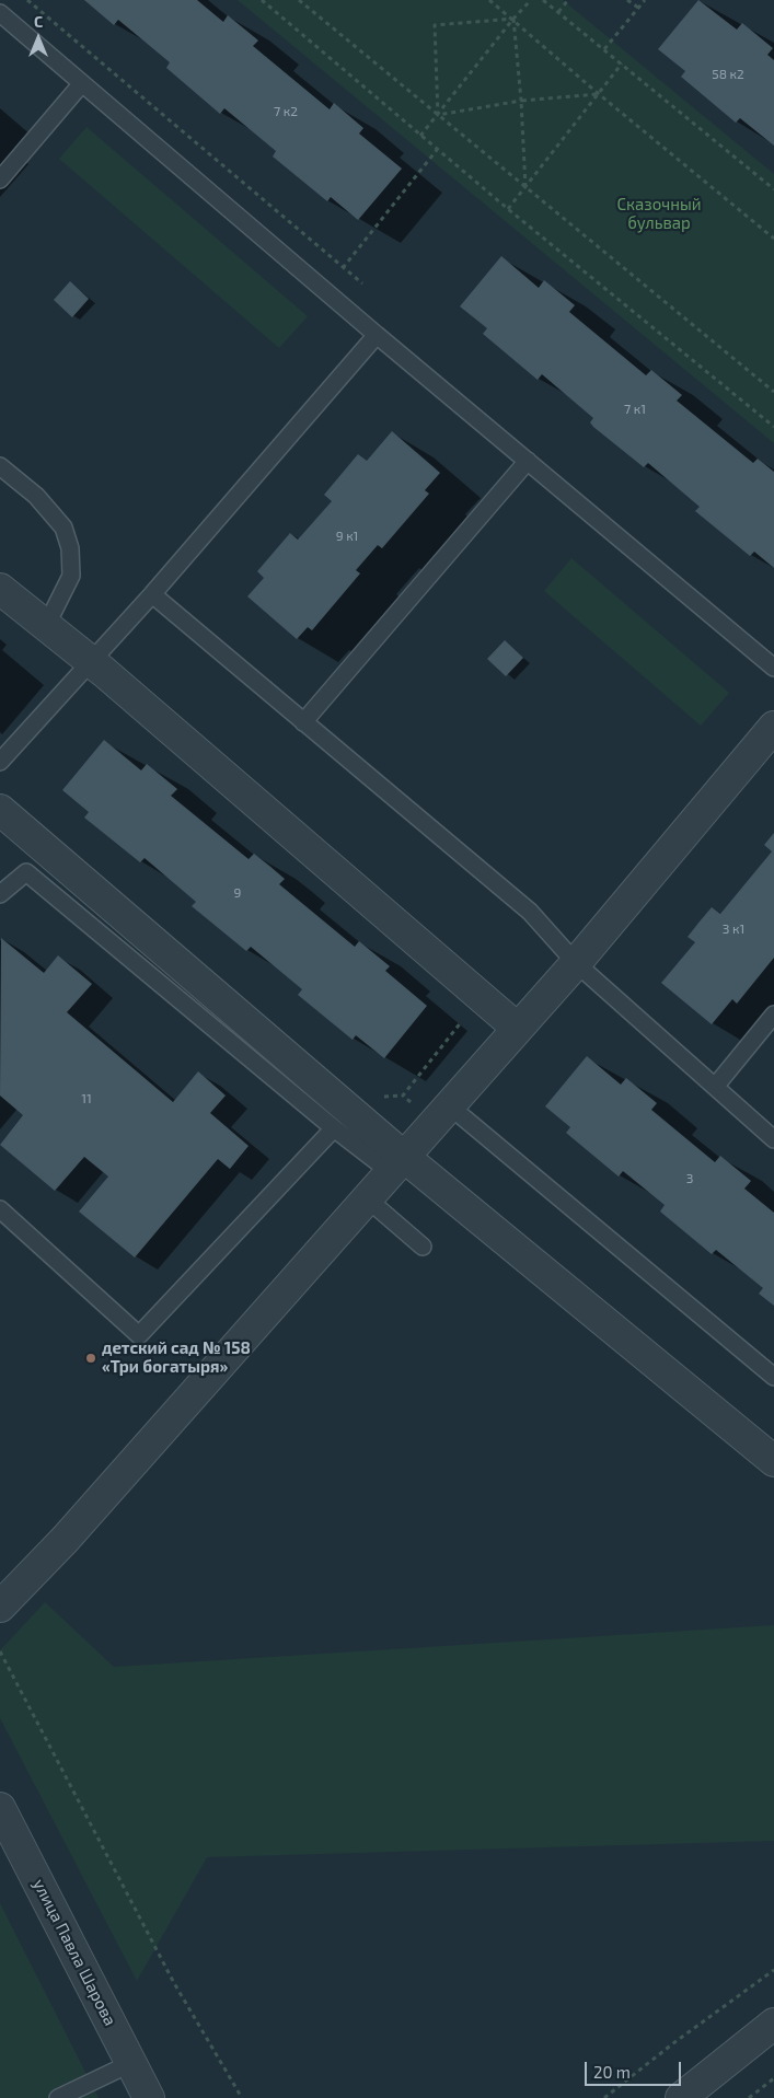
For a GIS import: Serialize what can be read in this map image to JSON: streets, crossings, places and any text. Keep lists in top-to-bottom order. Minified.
{"streets":{"street":["улица Павла Шарова"]},"parks":["Сказочный бульвар"],"places":["детский сад № 158 «Три богатыря»"],"house_numbers":["58 к2","7 к2","7 к1","9 к1","9","3 к1","11","3"],"scale_bar":"20 m","north":"top"}
